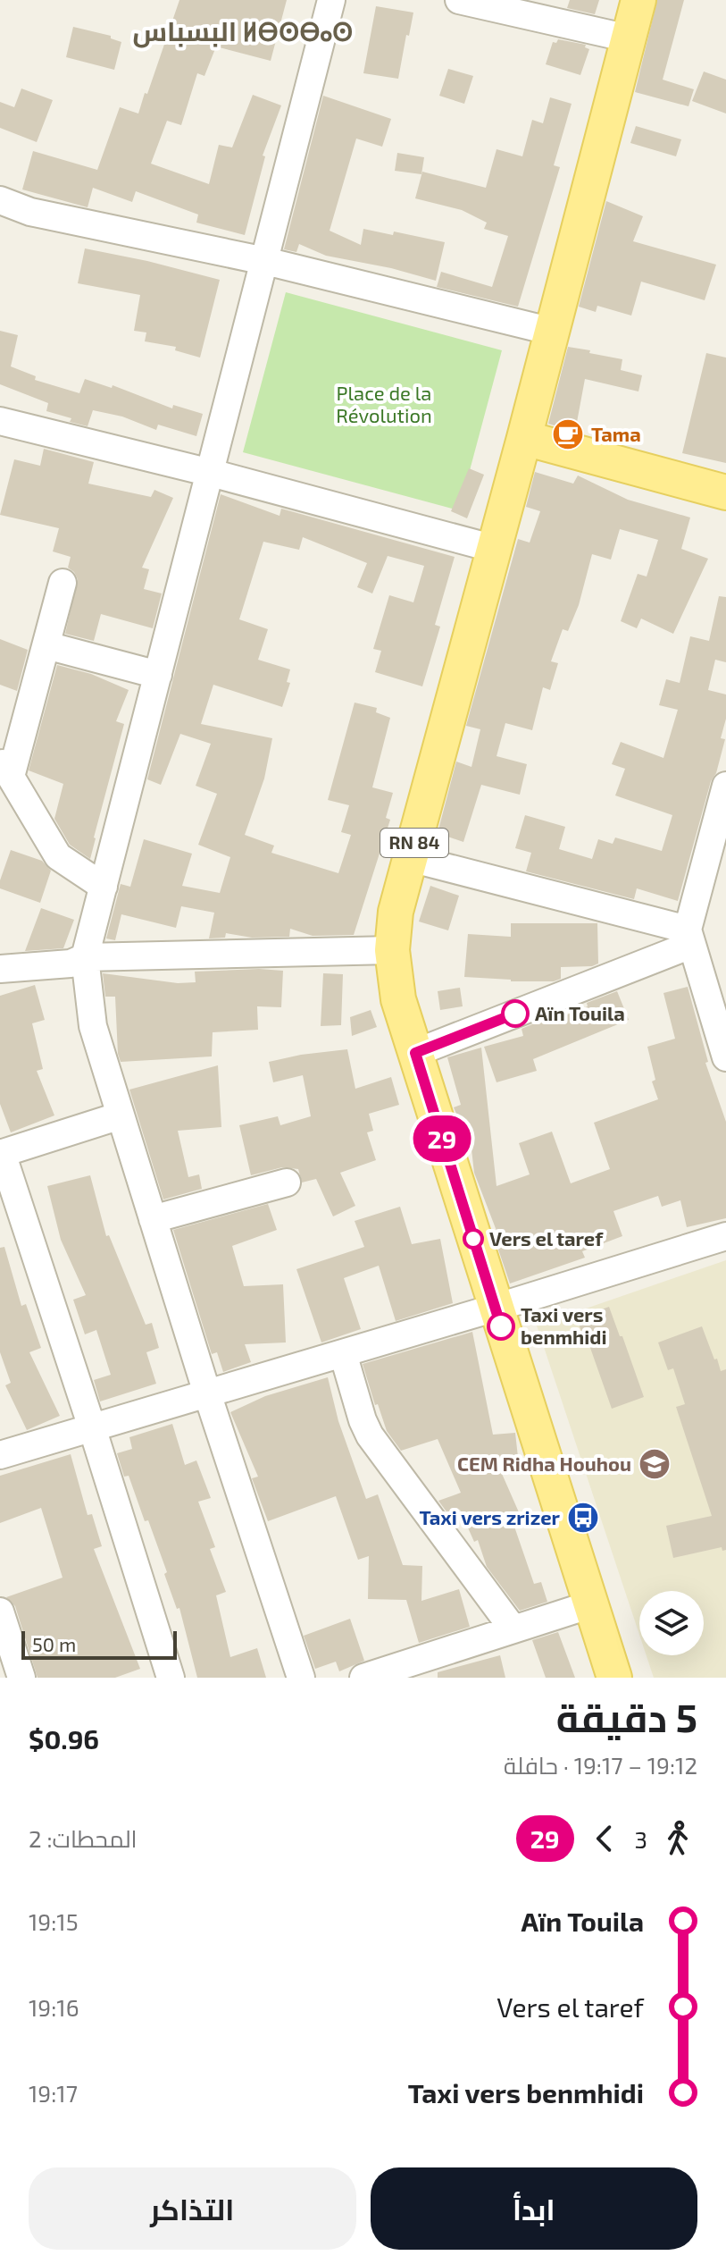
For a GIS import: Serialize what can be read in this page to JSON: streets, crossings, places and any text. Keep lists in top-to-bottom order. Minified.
{"streets":{"main road":["RN 84"]},"districts":["البسباس ⵍⴱⵙⴱⴰⵙ"],"parks":["Place de la Révolution"],"places":{"cafe":["Tama"],"other":["Aïn Touila","Vers el taref","Taxi vers benmhidi"],"school or university":["CEM Ridha Houhou"],"bus stop":["Taxi vers zrizer"]},"lines":["bus line 29"],"scale_bar":"50 m","page":{"on_map":"29","scale":"50 m","heading":["5 دقيقة","19:12 – 19:17 · حافلة","$0.96"],"legs":["3","29","المحطات: 2"],"list":[{"name":"Aïn Touila","value":"19:15"},{"name":"Vers el taref","value":"19:16"},{"name":"Taxi vers benmhidi","value":"19:17"}],"buttons":["ابدأ","التذاكر"]}}
